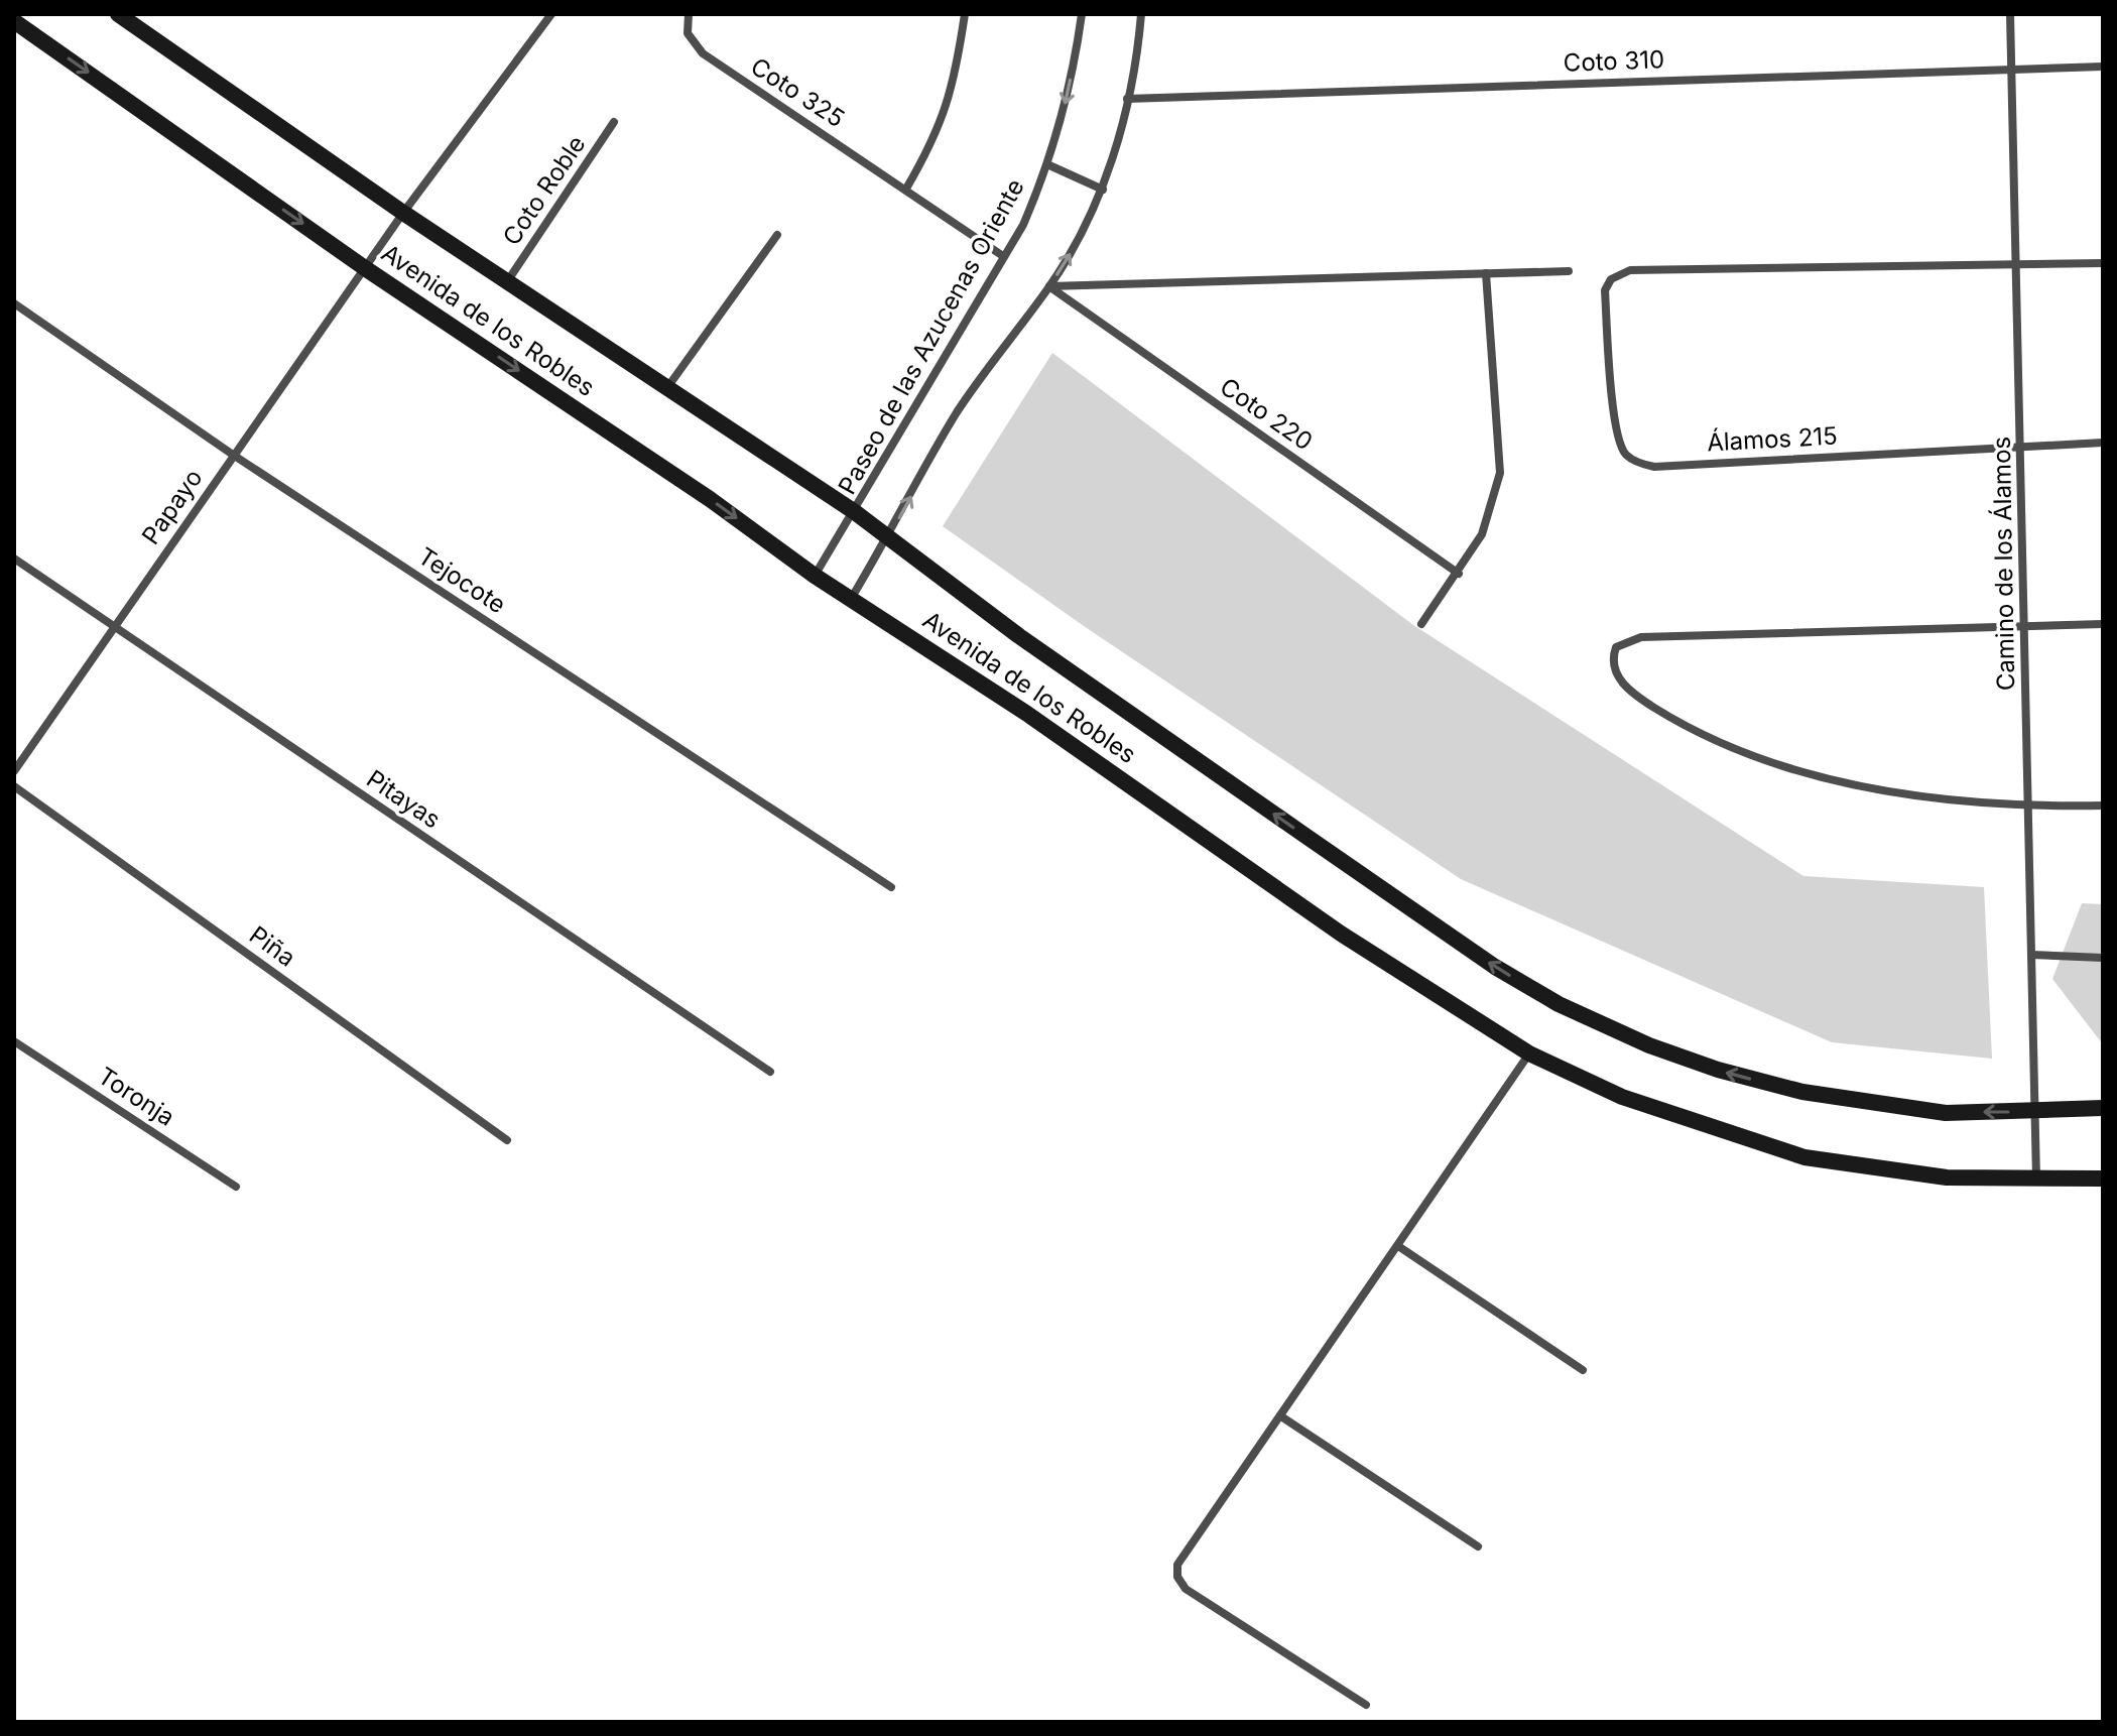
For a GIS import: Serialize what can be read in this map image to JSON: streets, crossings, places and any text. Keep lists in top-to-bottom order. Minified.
{"streets":{"street":["Coto 310","Coto 325","Coto Roble","Avenida de los Robles","Paseo de las Azucenas Oriente","Coto 220","Álamos 215","Papayo","Camino de los Álamos","Tejocote","Pitayas","Piña","Toronja"]},"crossings":[["Coto 310","Camino de los Álamos"],["Coto 325","Paseo de las Azucenas Oriente"],["Coto Roble","Avenida de los Robles"],["Avenida de los Robles","Paseo de las Azucenas Oriente"],["Avenida de los Robles","Papayo"],["Avenida de los Robles","Camino de los Álamos"],["Álamos 215","Camino de los Álamos"],["Papayo","Tejocote"],["Papayo","Pitayas"]]}
